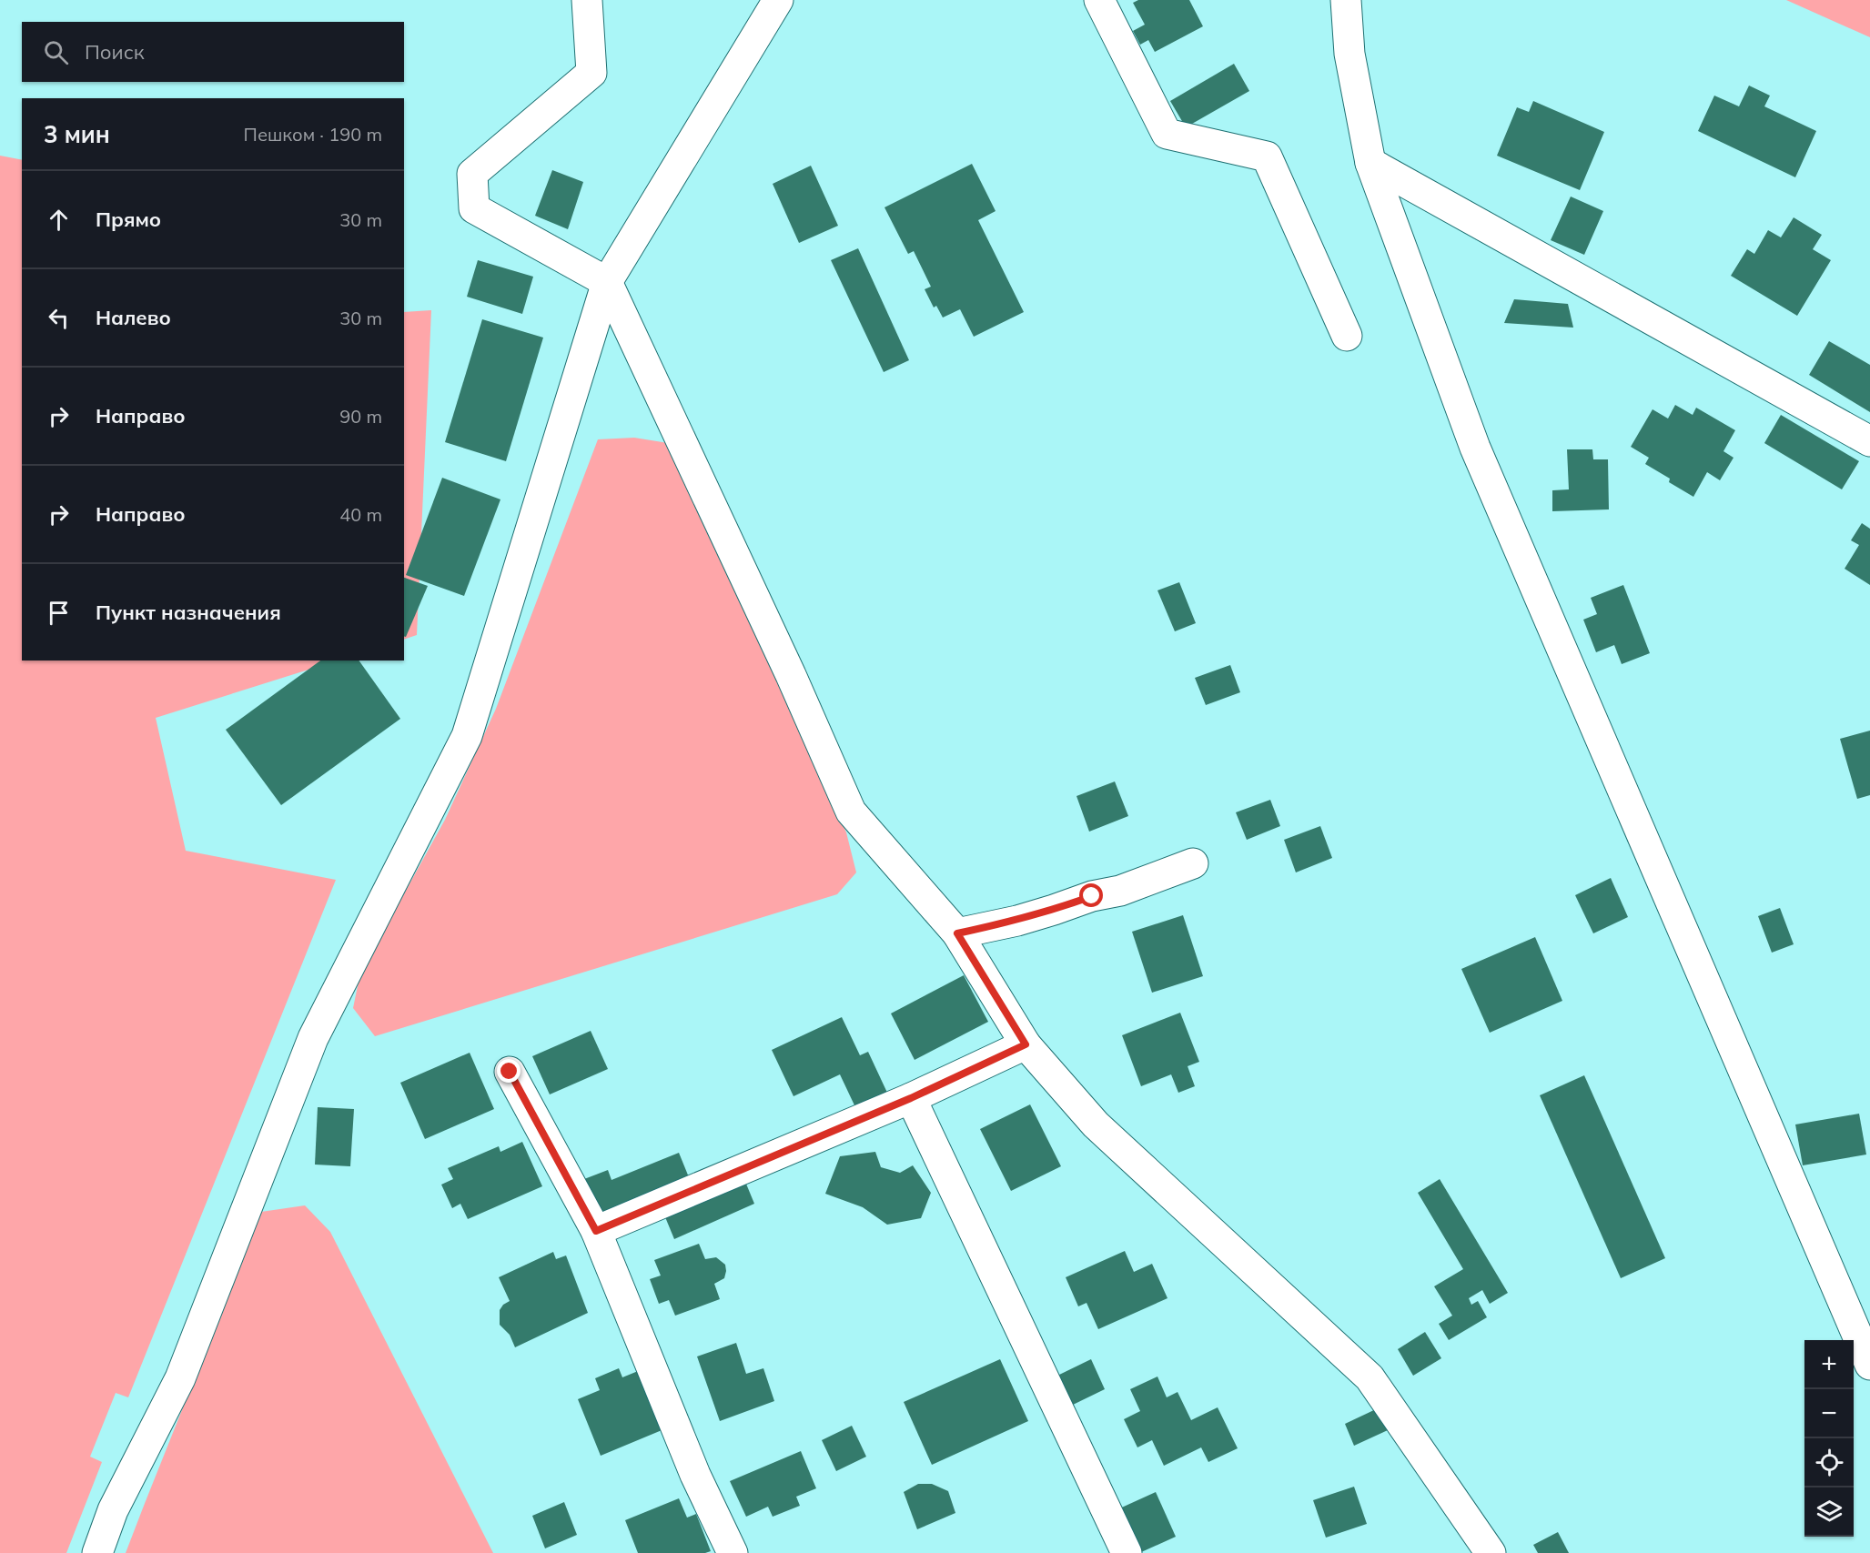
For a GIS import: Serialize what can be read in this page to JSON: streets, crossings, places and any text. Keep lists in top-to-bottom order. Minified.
{"page":{"search":"Поиск","heading":["3 мин","Пешком · 190 m"],"list":[["Прямо","30 m"],["Налево","30 m"],["Направо","90 m"],["Направо","40 m"],"Пункт назначения"],"map_buttons":["+","−"]}}
